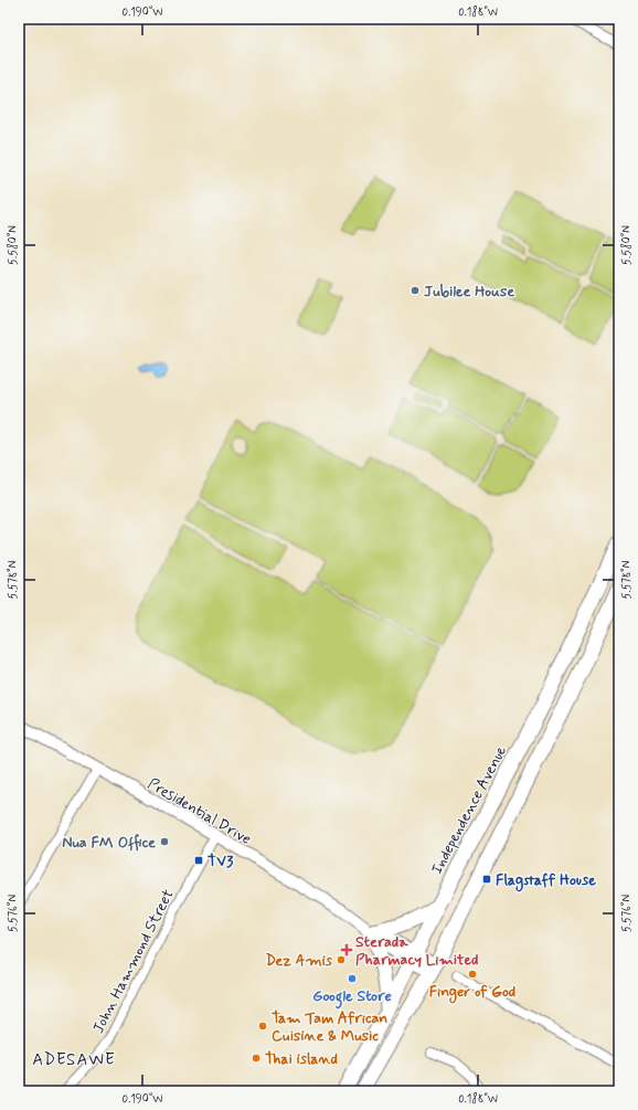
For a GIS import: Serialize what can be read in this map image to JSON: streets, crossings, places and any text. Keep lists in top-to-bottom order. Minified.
{"streets":{"highway":["Independence Avenue"],"street":["Presidential Drive","John Hammond Street"]},"crossings":[["Independence Avenue","Presidential Drive"],["Presidential Drive","John Hammond Street"]],"districts":["ADESAWE"],"places":{"other":["Jubilee House","Nua FM Office","Dez Amis","Finger of God","Google Store","Tam Tam African Cuisine & Music","Thai island"],"transit":["TV3","Flagstaff House"],"health":["Sterada Pharmacy Limited"]},"coordinates":["0.190°W","0.188°W","5.580°N","5.578°N","5.576°N"]}
